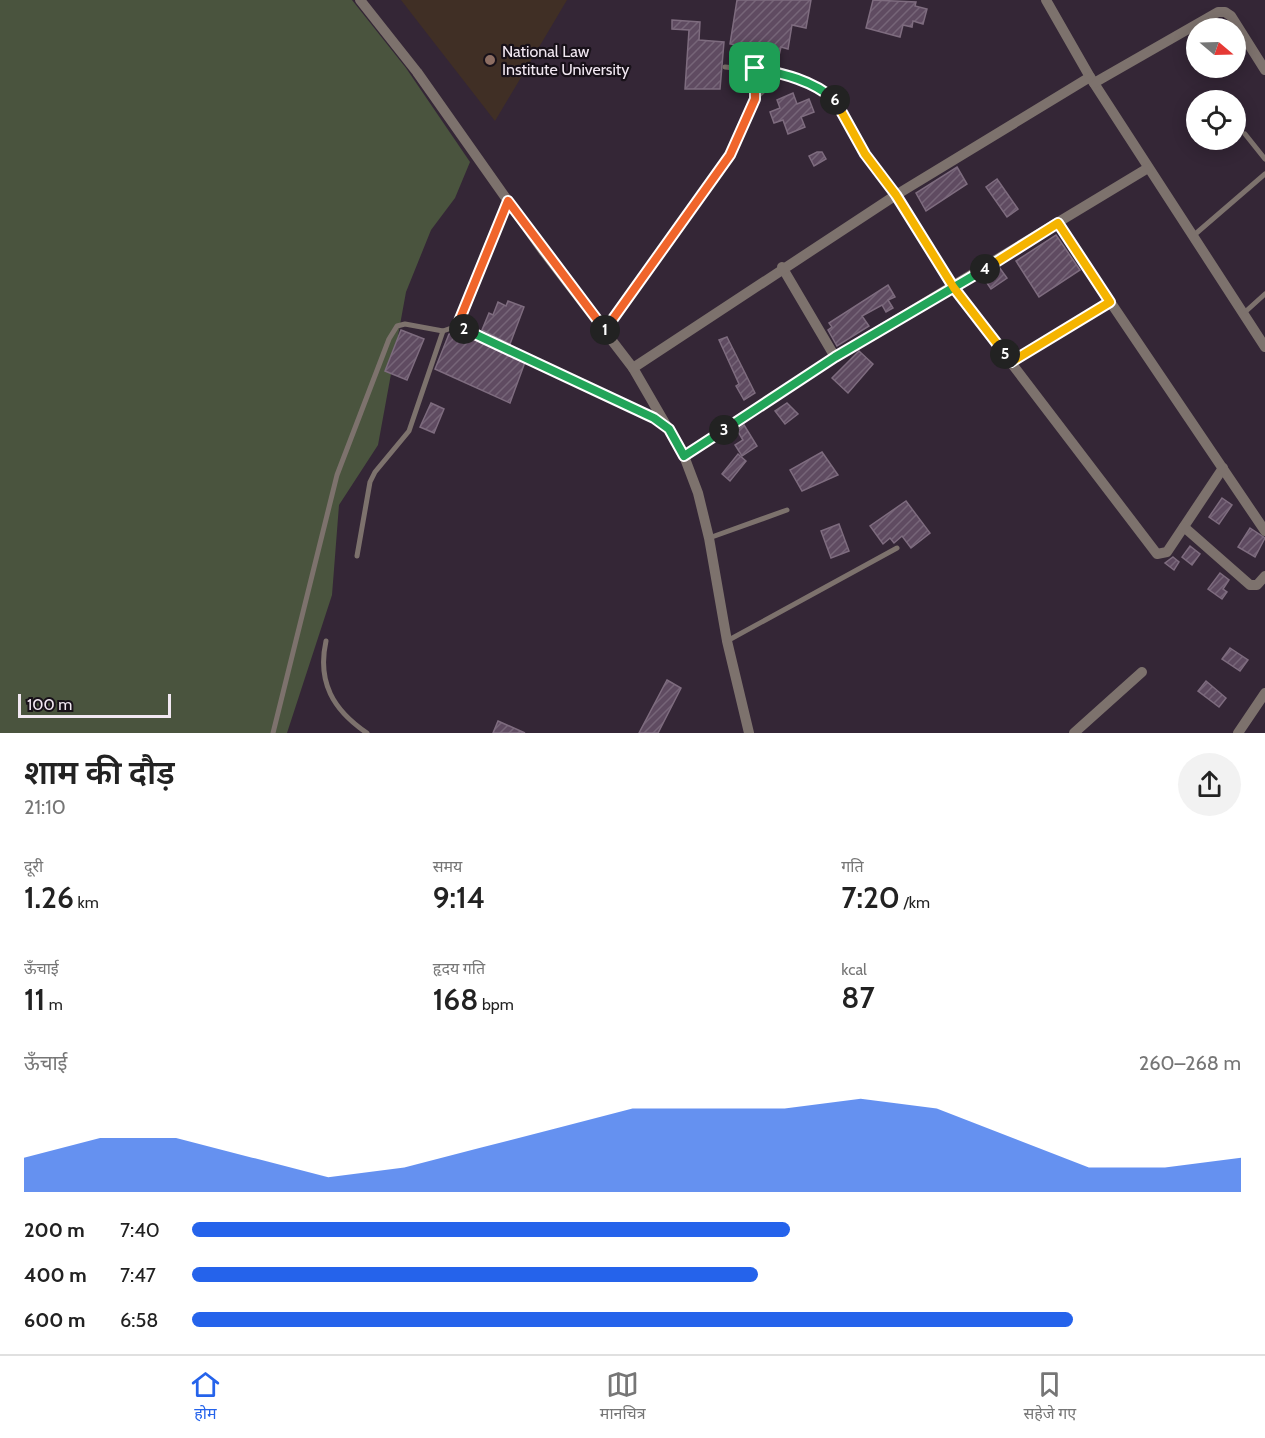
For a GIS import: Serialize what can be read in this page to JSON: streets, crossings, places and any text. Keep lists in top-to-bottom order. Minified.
{"places":["National Law Institute University"],"scale_bar":"100 m","north":"right","page":{"pins":["6","4","2","1","5","3"],"scale":"100 m","heading":["शाम की दौड़","21:10"],"stats":[["दूरी","1.26 km"],["समय","9:14"],["गति","7:20 /km"],["ऊँचाई","11 m"],["हृदय गति","168 bpm"],["kcal","87"]],"chart":["ऊँचाई","260–268 m"],"list":[{"name":"200 m","note":"7:40"},{"name":"400 m","note":"7:47"},{"name":"600 m","note":"6:58"}],"tabs":["होम","मानचित्र","सहेजे गए"]}}
